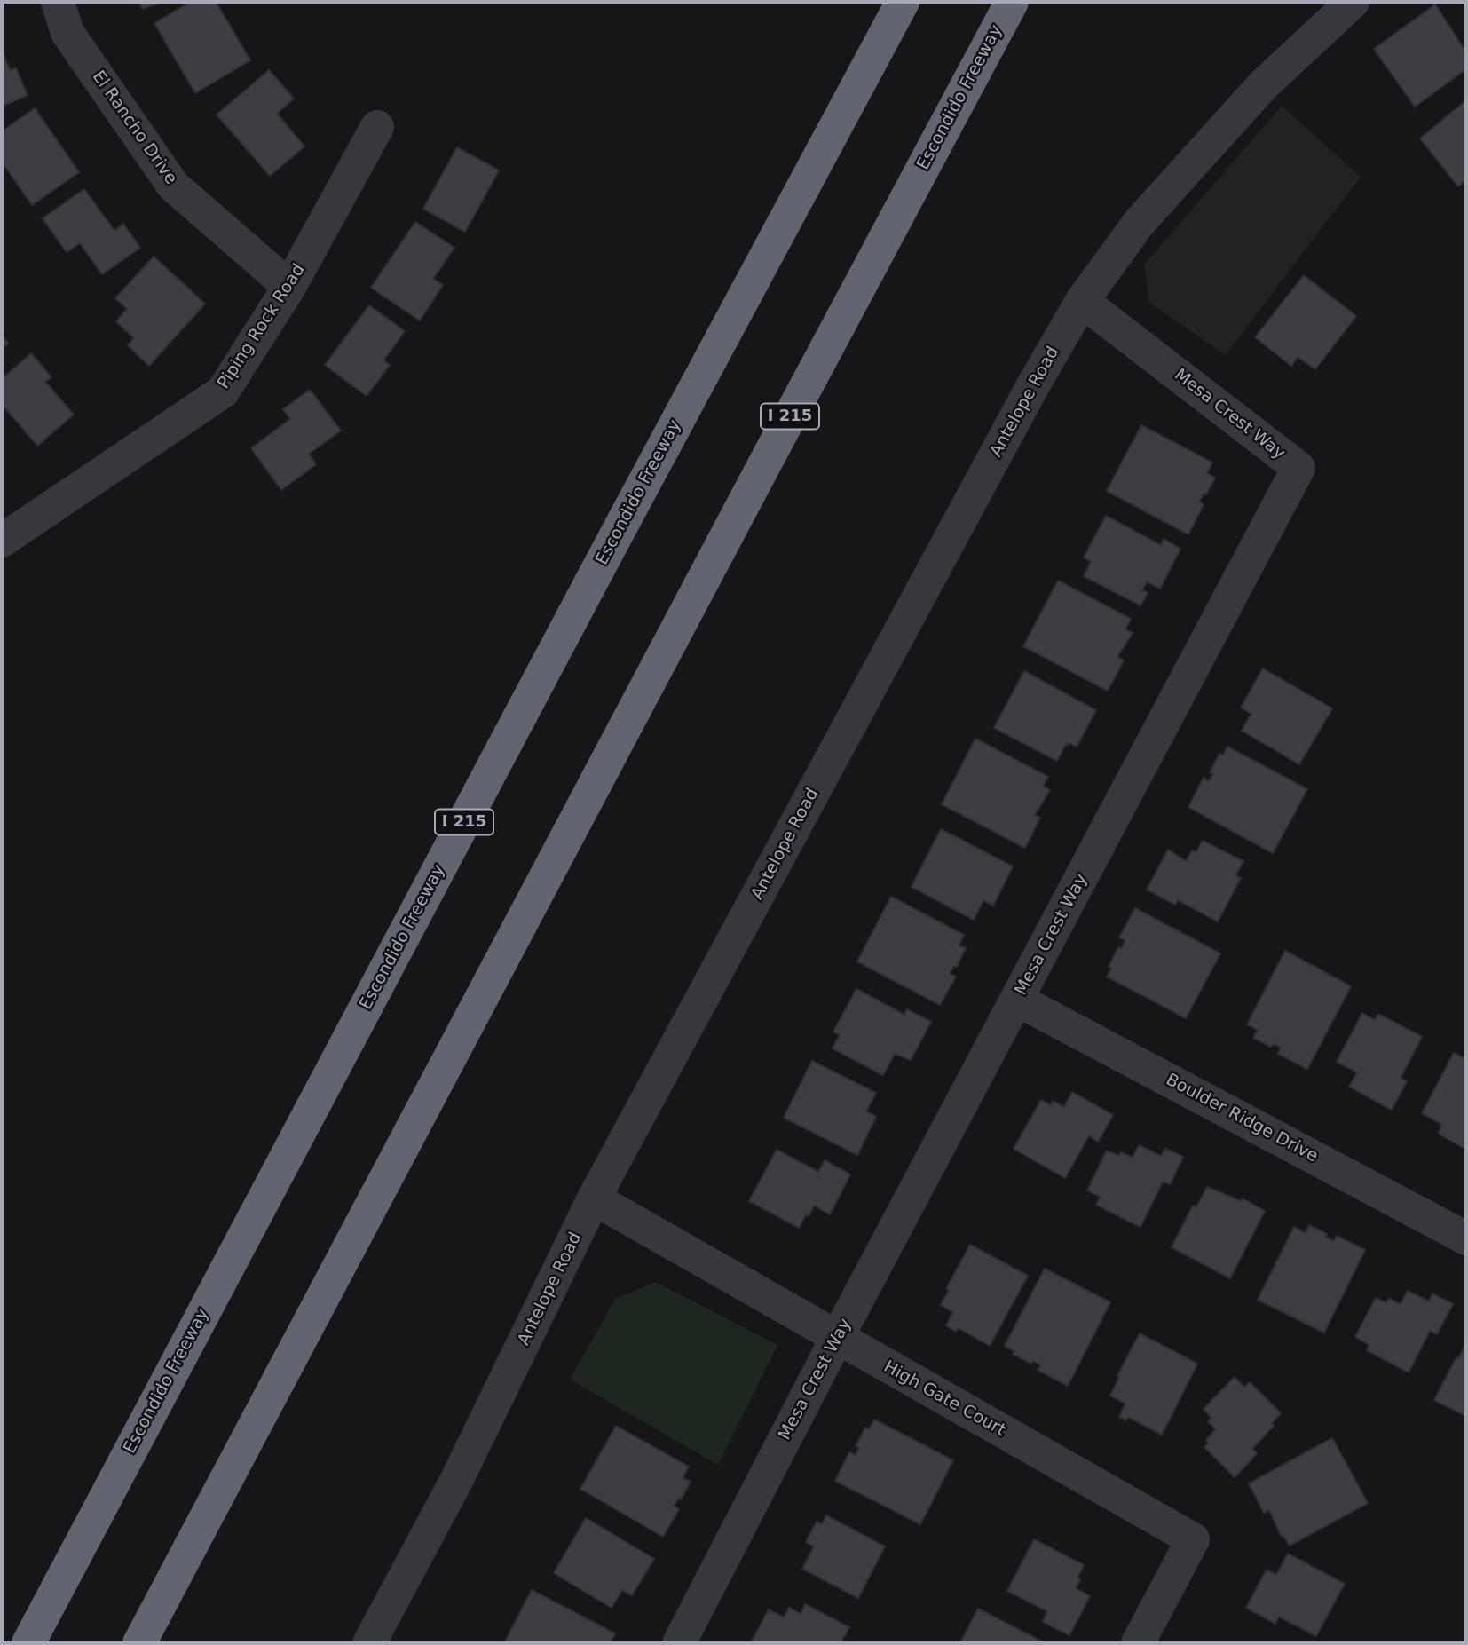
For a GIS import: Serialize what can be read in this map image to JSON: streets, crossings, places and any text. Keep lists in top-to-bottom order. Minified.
{"streets":{"highway":["Escondido Freeway","I 215"],"street":["El Rancho Drive","Piping Rock Road","Antelope Road","Mesa Crest Way","Boulder Ridge Drive","High Gate Court"]},"crossings":[["El Rancho Drive","Piping Rock Road"],["Antelope Road","Mesa Crest Way"],["Antelope Road","High Gate Court"],["Mesa Crest Way","Boulder Ridge Drive"],["Mesa Crest Way","High Gate Court"]]}
